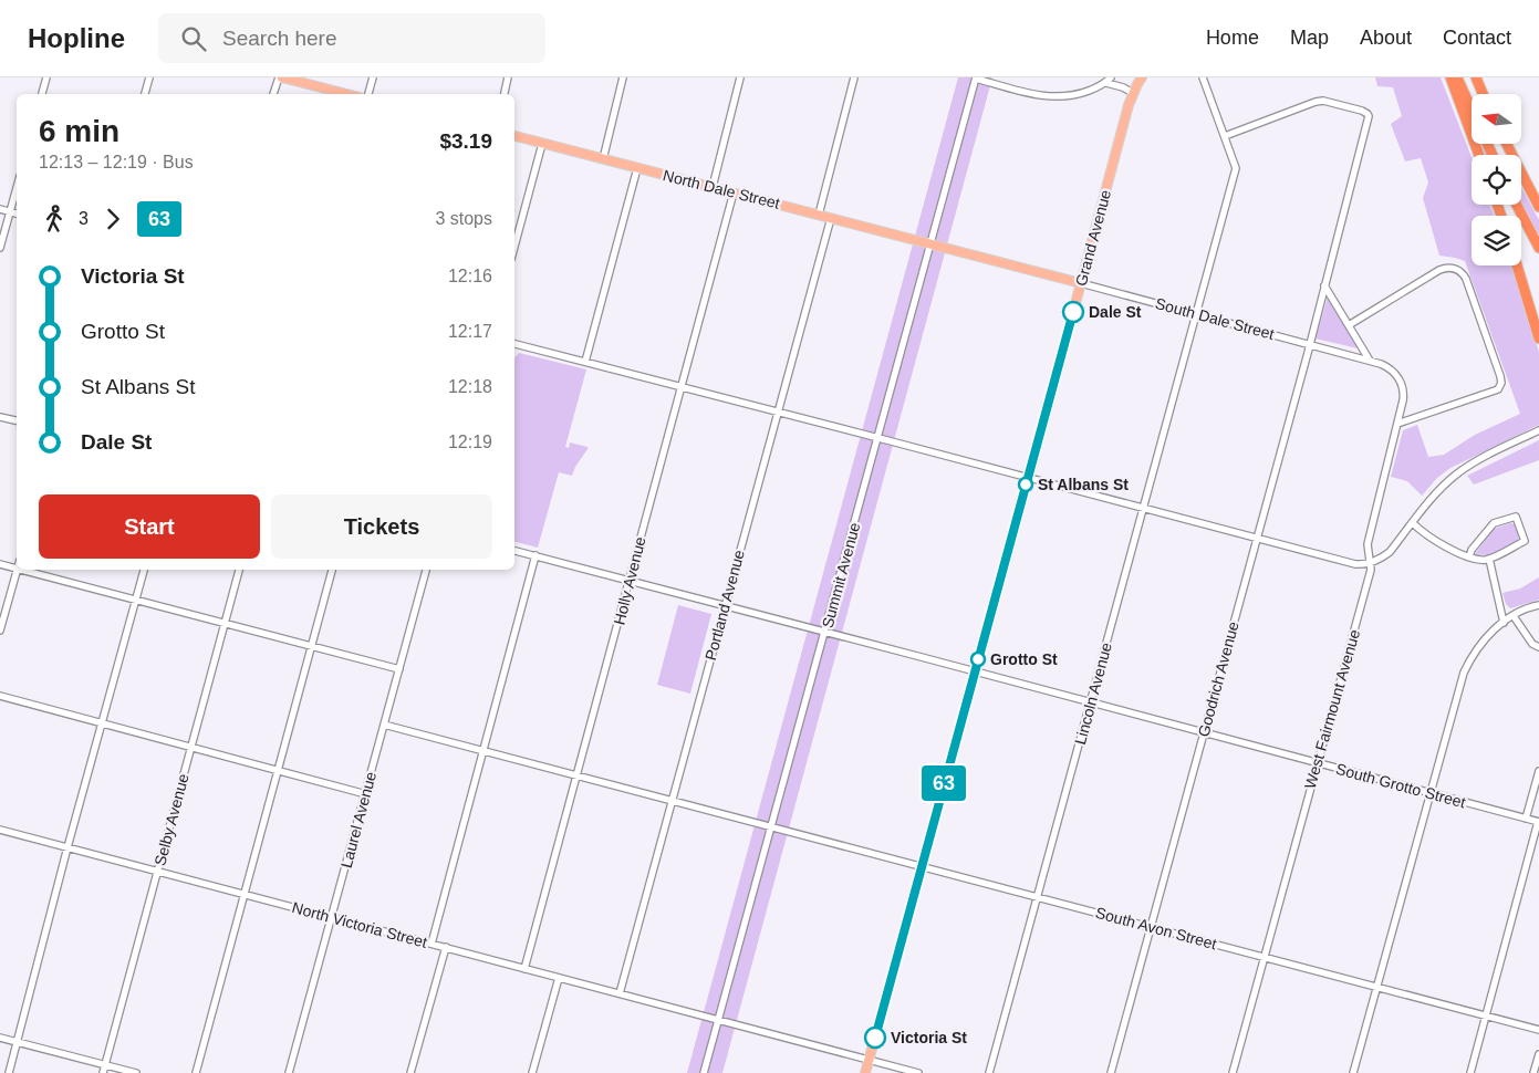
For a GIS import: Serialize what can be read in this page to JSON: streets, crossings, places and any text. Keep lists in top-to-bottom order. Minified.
{"streets":{"main road":["North Dale Street","Grand Avenue","South Dale Street"],"street":["Summit Avenue","Holly Avenue","Portland Avenue","Goodrich Avenue","Lincoln Avenue","West Fairmount Avenue","South Grotto Street","Selby Avenue","Laurel Avenue","North Victoria Street","South Avon Street"]},"crossings":[["North Dale Street","South Dale Street"],["North Dale Street","Summit Avenue"],["North Dale Street","Holly Avenue"],["North Dale Street","Portland Avenue"],["Grand Avenue","South Dale Street"],["Grand Avenue","South Grotto Street"],["Grand Avenue","North Victoria Street"],["Grand Avenue","South Avon Street"],["South Dale Street","Summit Avenue"],["South Dale Street","Goodrich Avenue"],["South Dale Street","Lincoln Avenue"],["South Dale Street","West Fairmount Avenue"],["Summit Avenue","South Grotto Street"],["Summit Avenue","North Victoria Street"],["Summit Avenue","South Avon Street"],["Holly Avenue","South Grotto Street"],["Holly Avenue","North Victoria Street"],["Holly Avenue","South Avon Street"],["Portland Avenue","South Grotto Street"],["Portland Avenue","North Victoria Street"],["Portland Avenue","South Avon Street"],["Goodrich Avenue","Lincoln Avenue"],["Goodrich Avenue","South Grotto Street"],["Goodrich Avenue","South Avon Street"],["Lincoln Avenue","South Grotto Street"],["Lincoln Avenue","South Avon Street"],["West Fairmount Avenue","South Grotto Street"],["West Fairmount Avenue","South Avon Street"],["Selby Avenue","North Victoria Street"],["Laurel Avenue","North Victoria Street"],["Laurel Avenue","South Avon Street"]],"places":["Dale St","St Albans St","Grotto St","Victoria St"],"lines":["bus line 63"],"north":"left","page":{"header":"Hopline","search":"Search here","nav":["Home","Map","About","Contact"],"on_map":"63","heading":["6 min","12:13 – 12:19 · Bus","$3.19"],"legs":["3","63","3 stops"],"list":[{"name":"Victoria St","value":"12:16"},{"name":"Grotto St","value":"12:17"},{"name":"St Albans St","value":"12:18"},{"name":"Dale St","value":"12:19"}],"buttons":["Start","Tickets"]}}
